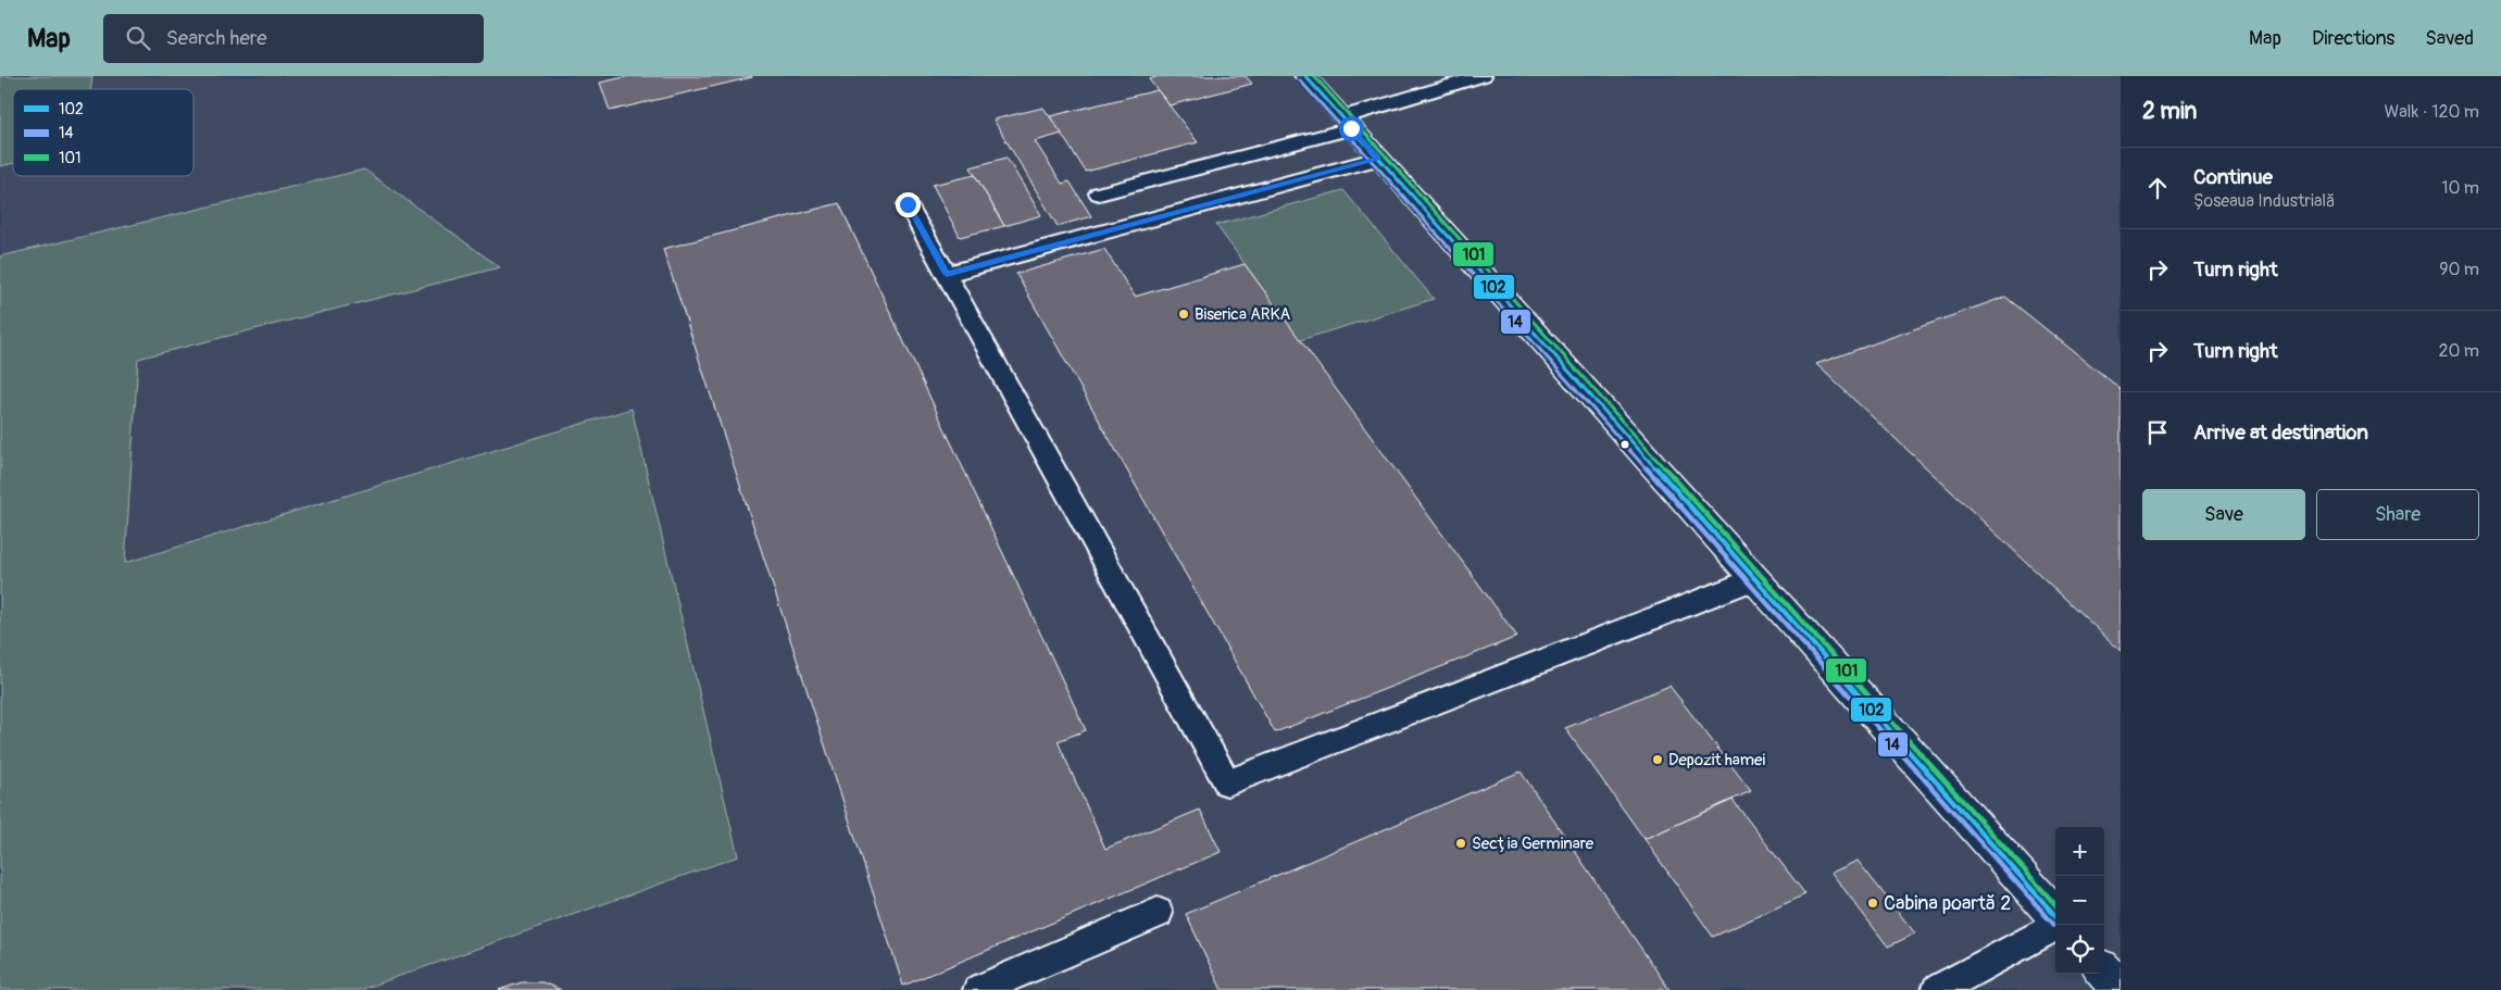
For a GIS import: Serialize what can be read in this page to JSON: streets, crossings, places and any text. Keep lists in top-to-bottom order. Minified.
{"places":["Biserica ARKA","Depozit hamei","Secția Germinare","Cabina poartă 2"],"lines":["transit line 102","transit line 101","transit line 14"],"legend":["102","14","101"],"page":{"header":"Map","search":"Search here","nav":["Map","Directions","Saved"],"heading":["2 min","Walk · 120 m"],"list":[["Continue","Șoseaua Industrială","10 m"],["Turn right","90 m"],["Turn right","20 m"],"Arrive at destination"],"buttons":["Save","Share"],"map_buttons":["+","−"]}}
